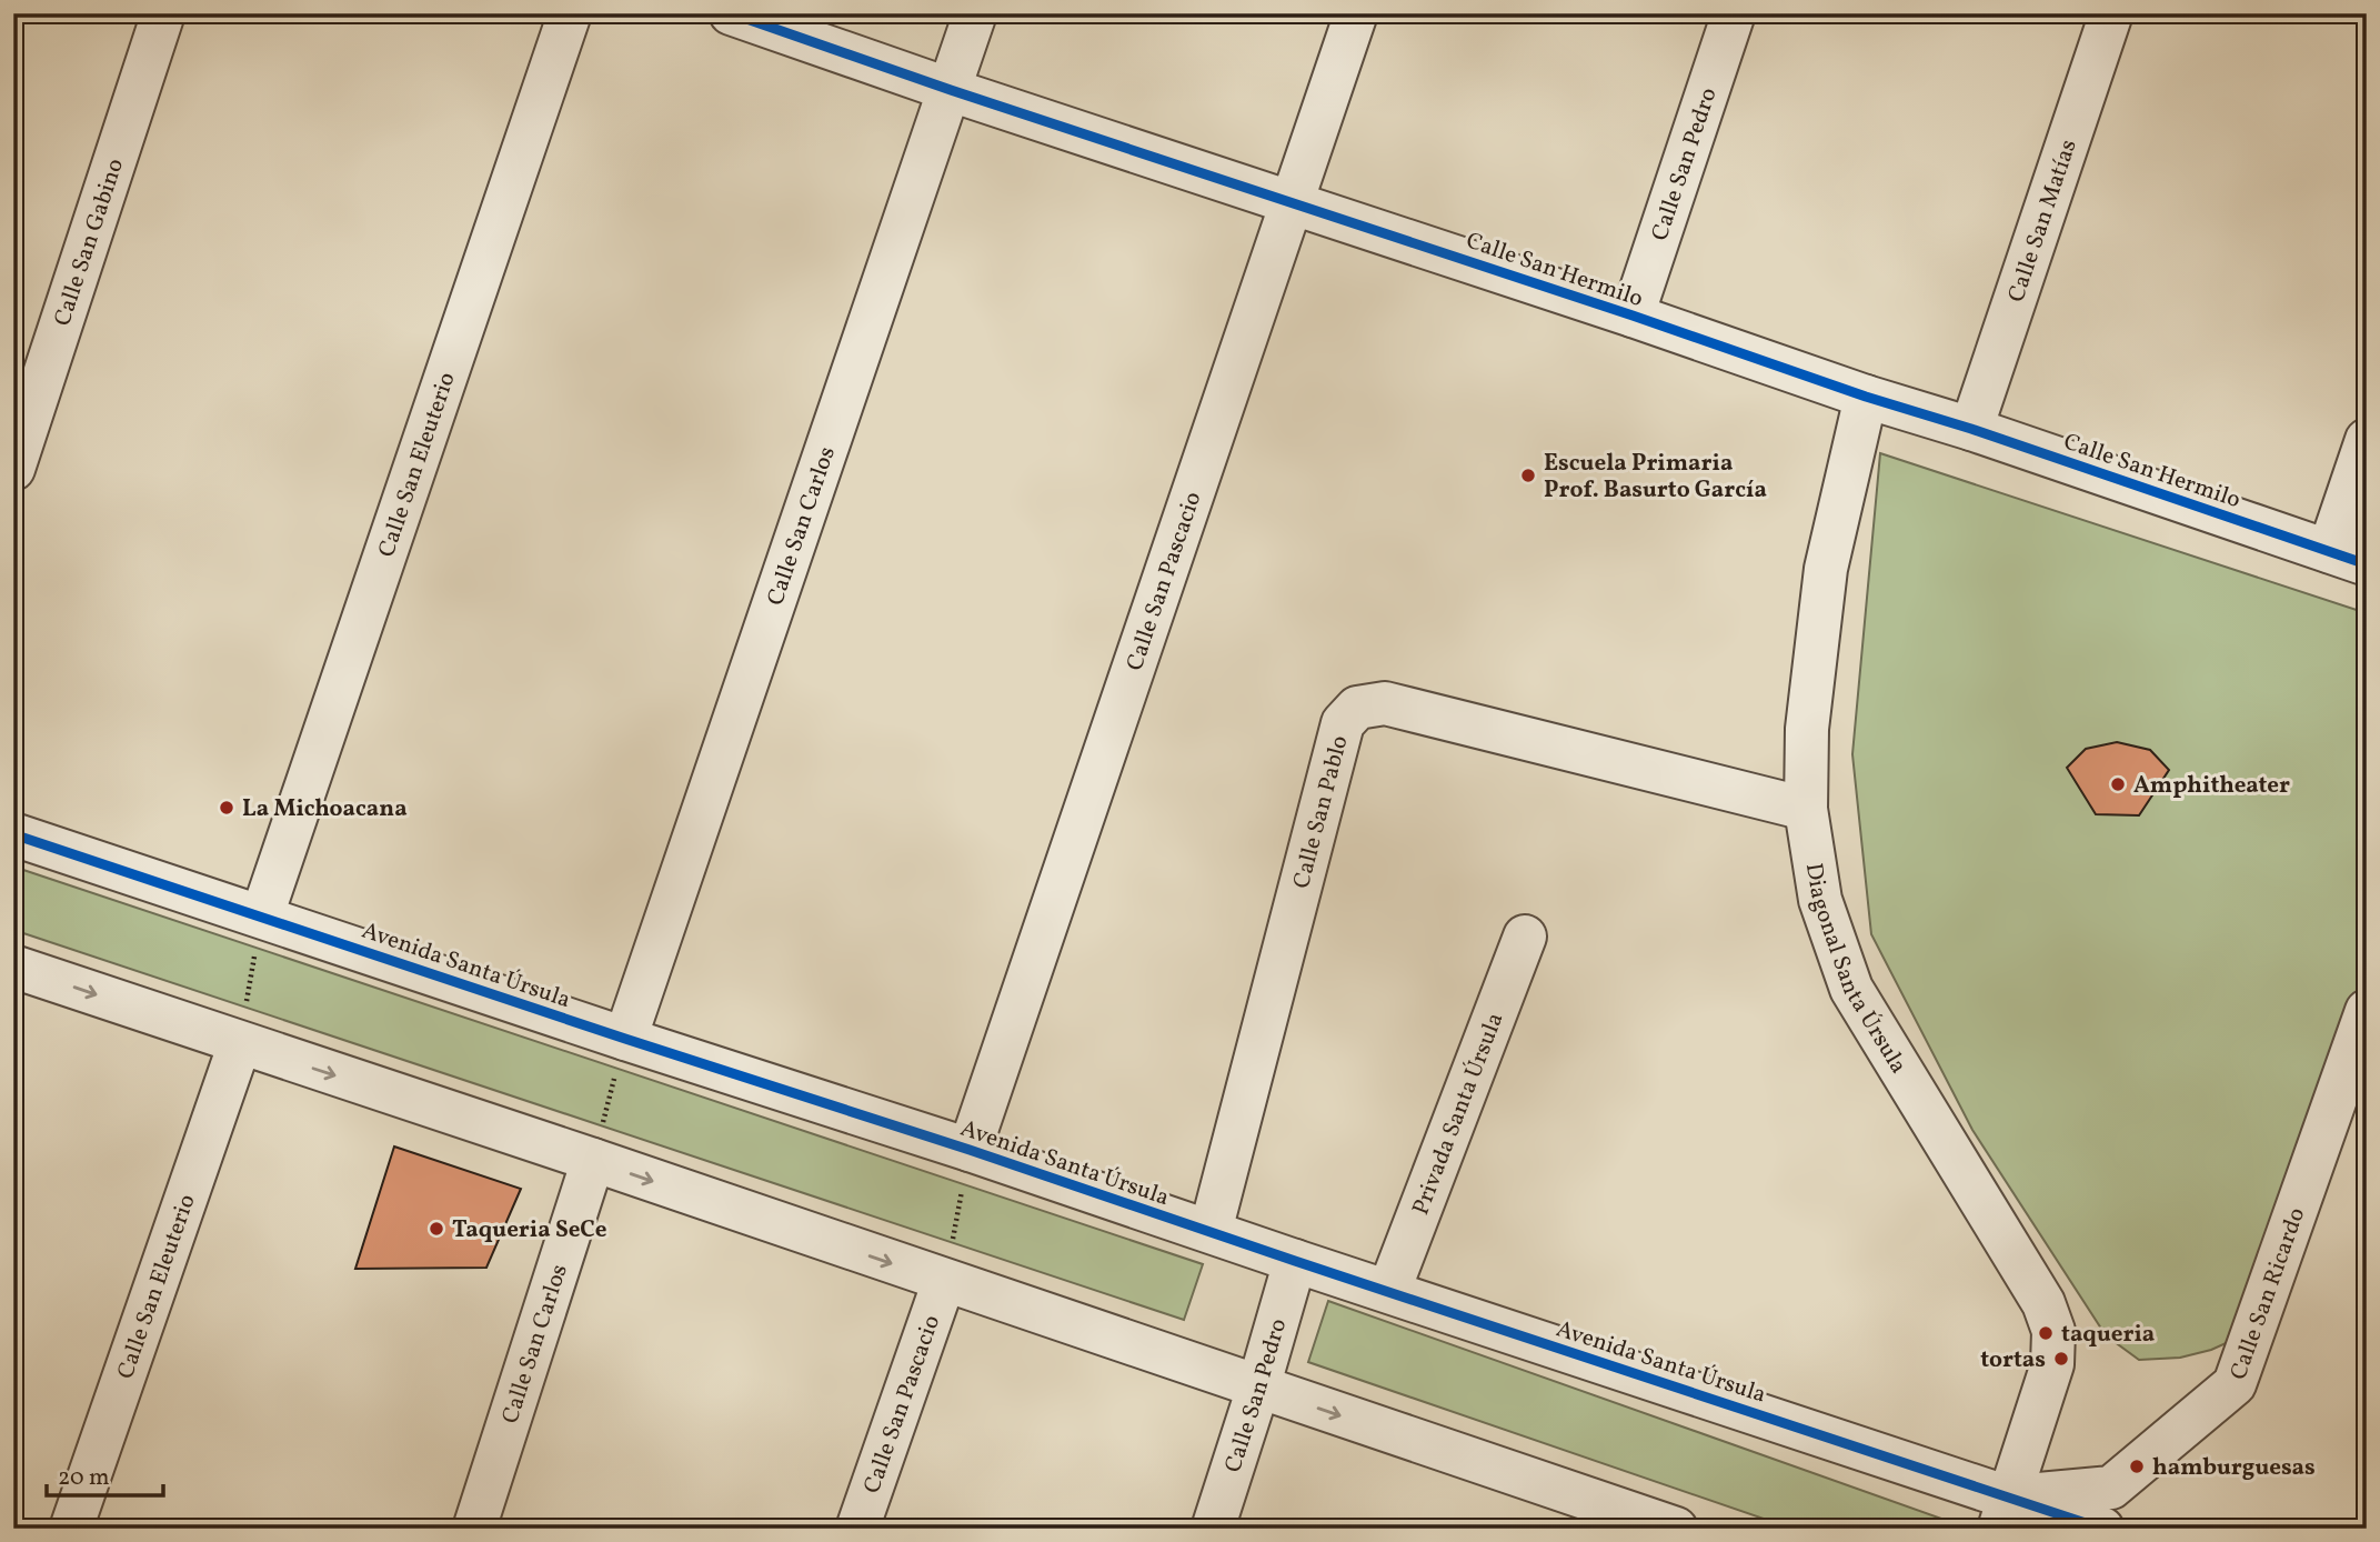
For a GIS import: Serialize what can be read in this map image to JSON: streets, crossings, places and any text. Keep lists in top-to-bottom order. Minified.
{"streets":{"street":["Calle San Pedro","Calle San Matías","Calle San Gabino","Calle San Hermilo","Calle San Eleuterio","Calle San Carlos","Calle San Pascacio","Calle San Pablo","Avenida Santa Úrsula","Diagonal Santa Úrsula","Privada Santa Úrsula","Calle San Ricardo"]},"crossings":[["Calle San Pedro","Calle San Hermilo"],["Calle San Pedro","Avenida Santa Úrsula"],["Calle San Matías","Calle San Hermilo"],["Calle San Hermilo","Calle San Carlos"],["Calle San Hermilo","Calle San Pascacio"],["Calle San Hermilo","Diagonal Santa Úrsula"],["Calle San Eleuterio","Avenida Santa Úrsula"],["Calle San Carlos","Avenida Santa Úrsula"],["Calle San Pascacio","Avenida Santa Úrsula"],["Calle San Pablo","Avenida Santa Úrsula"],["Calle San Pablo","Diagonal Santa Úrsula"],["Avenida Santa Úrsula","Diagonal Santa Úrsula"],["Avenida Santa Úrsula","Privada Santa Úrsula"],["Avenida Santa Úrsula","Calle San Ricardo"],["Diagonal Santa Úrsula","Calle San Ricardo"]],"places":["Escuela Primaria Prof. Basurto García","Amphitheater","La Michoacana","Taqueria SeCe","taqueria","tortas","hamburguesas"],"scale_bar":"20 m"}
